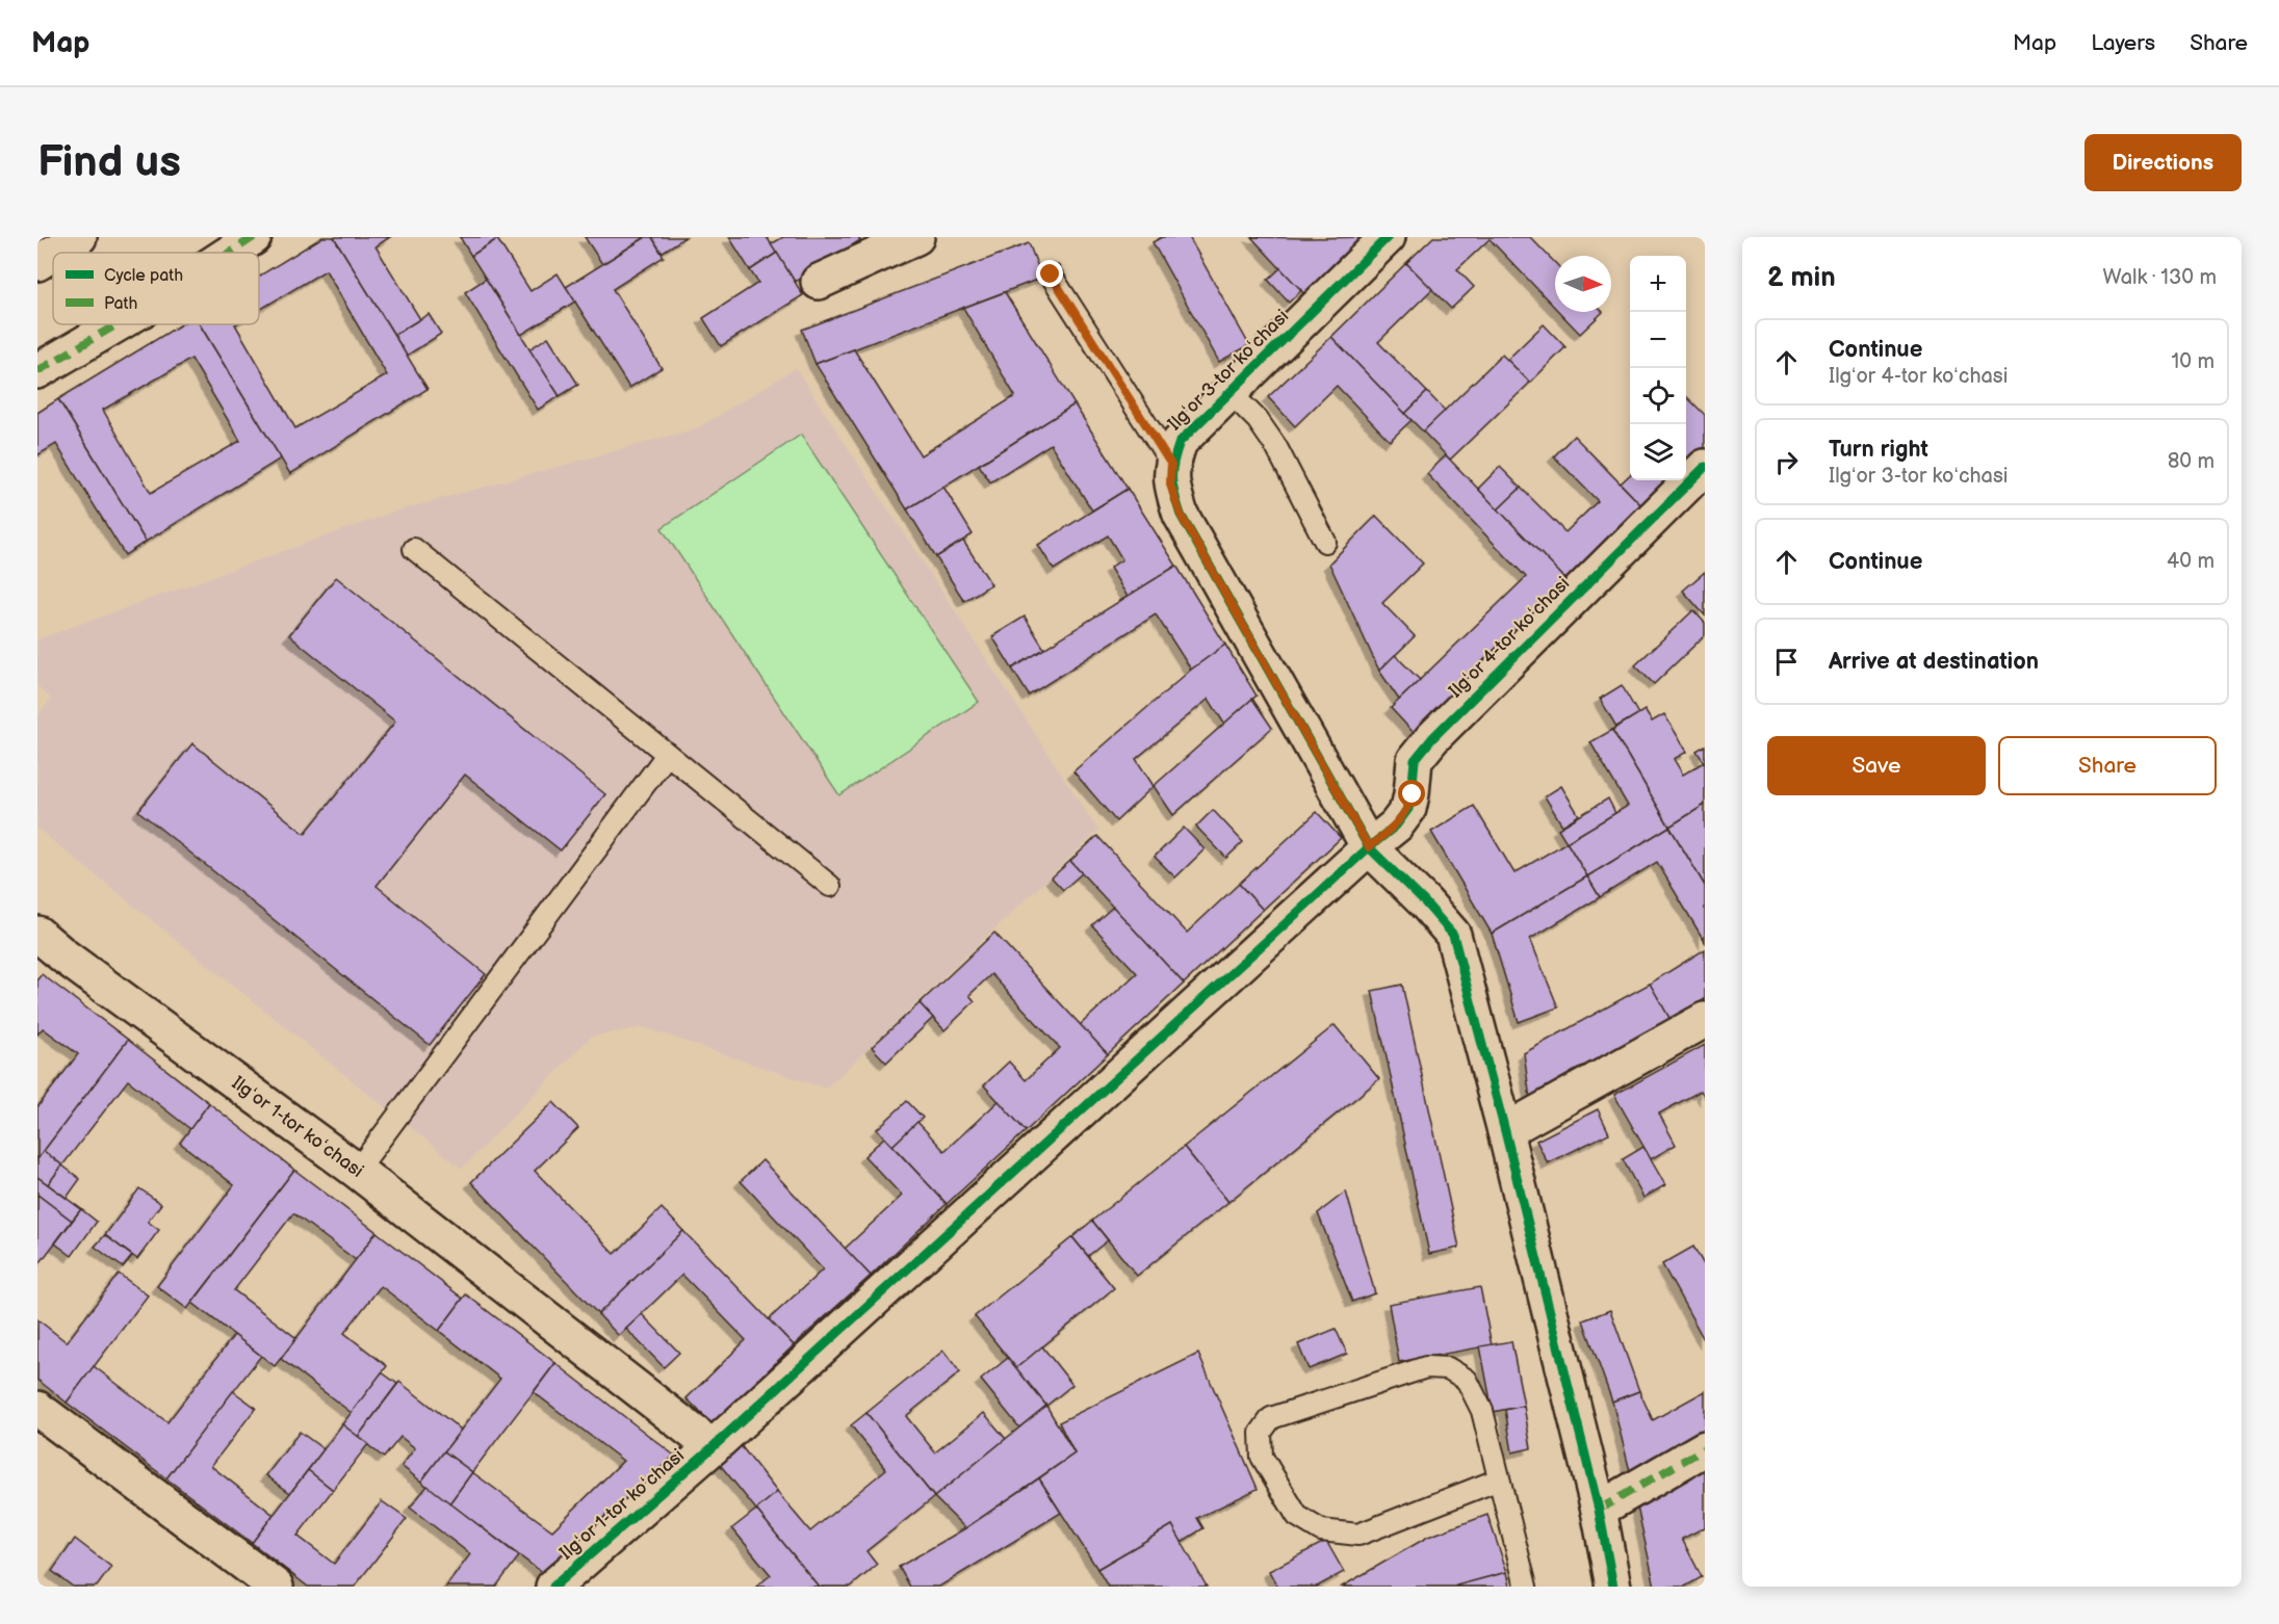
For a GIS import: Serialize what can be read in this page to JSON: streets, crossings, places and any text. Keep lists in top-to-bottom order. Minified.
{"streets":{"street":["Ilgʻor 3-tor koʻchasi","Ilgʻor 4-tor koʻchasi","Ilgʻor 1-tor koʻchasi"]},"crossings":[["Ilgʻor 4-tor koʻchasi","Ilgʻor 1-tor koʻchasi"]],"legend":["Cycle path","Path"],"north":"right","page":{"header":"Map","nav":["Map","Layers","Share"],"buttons":["Directions",["Save","Share"]],"title":"Find us","heading":["2 min","Walk · 130 m"],"map_buttons":["+","−"],"list":[["Continue","Ilgʻor 4-tor koʻchasi","10 m"],["Turn right","Ilgʻor 3-tor koʻchasi","80 m"],["Continue","40 m"],"Arrive at destination"]}}
